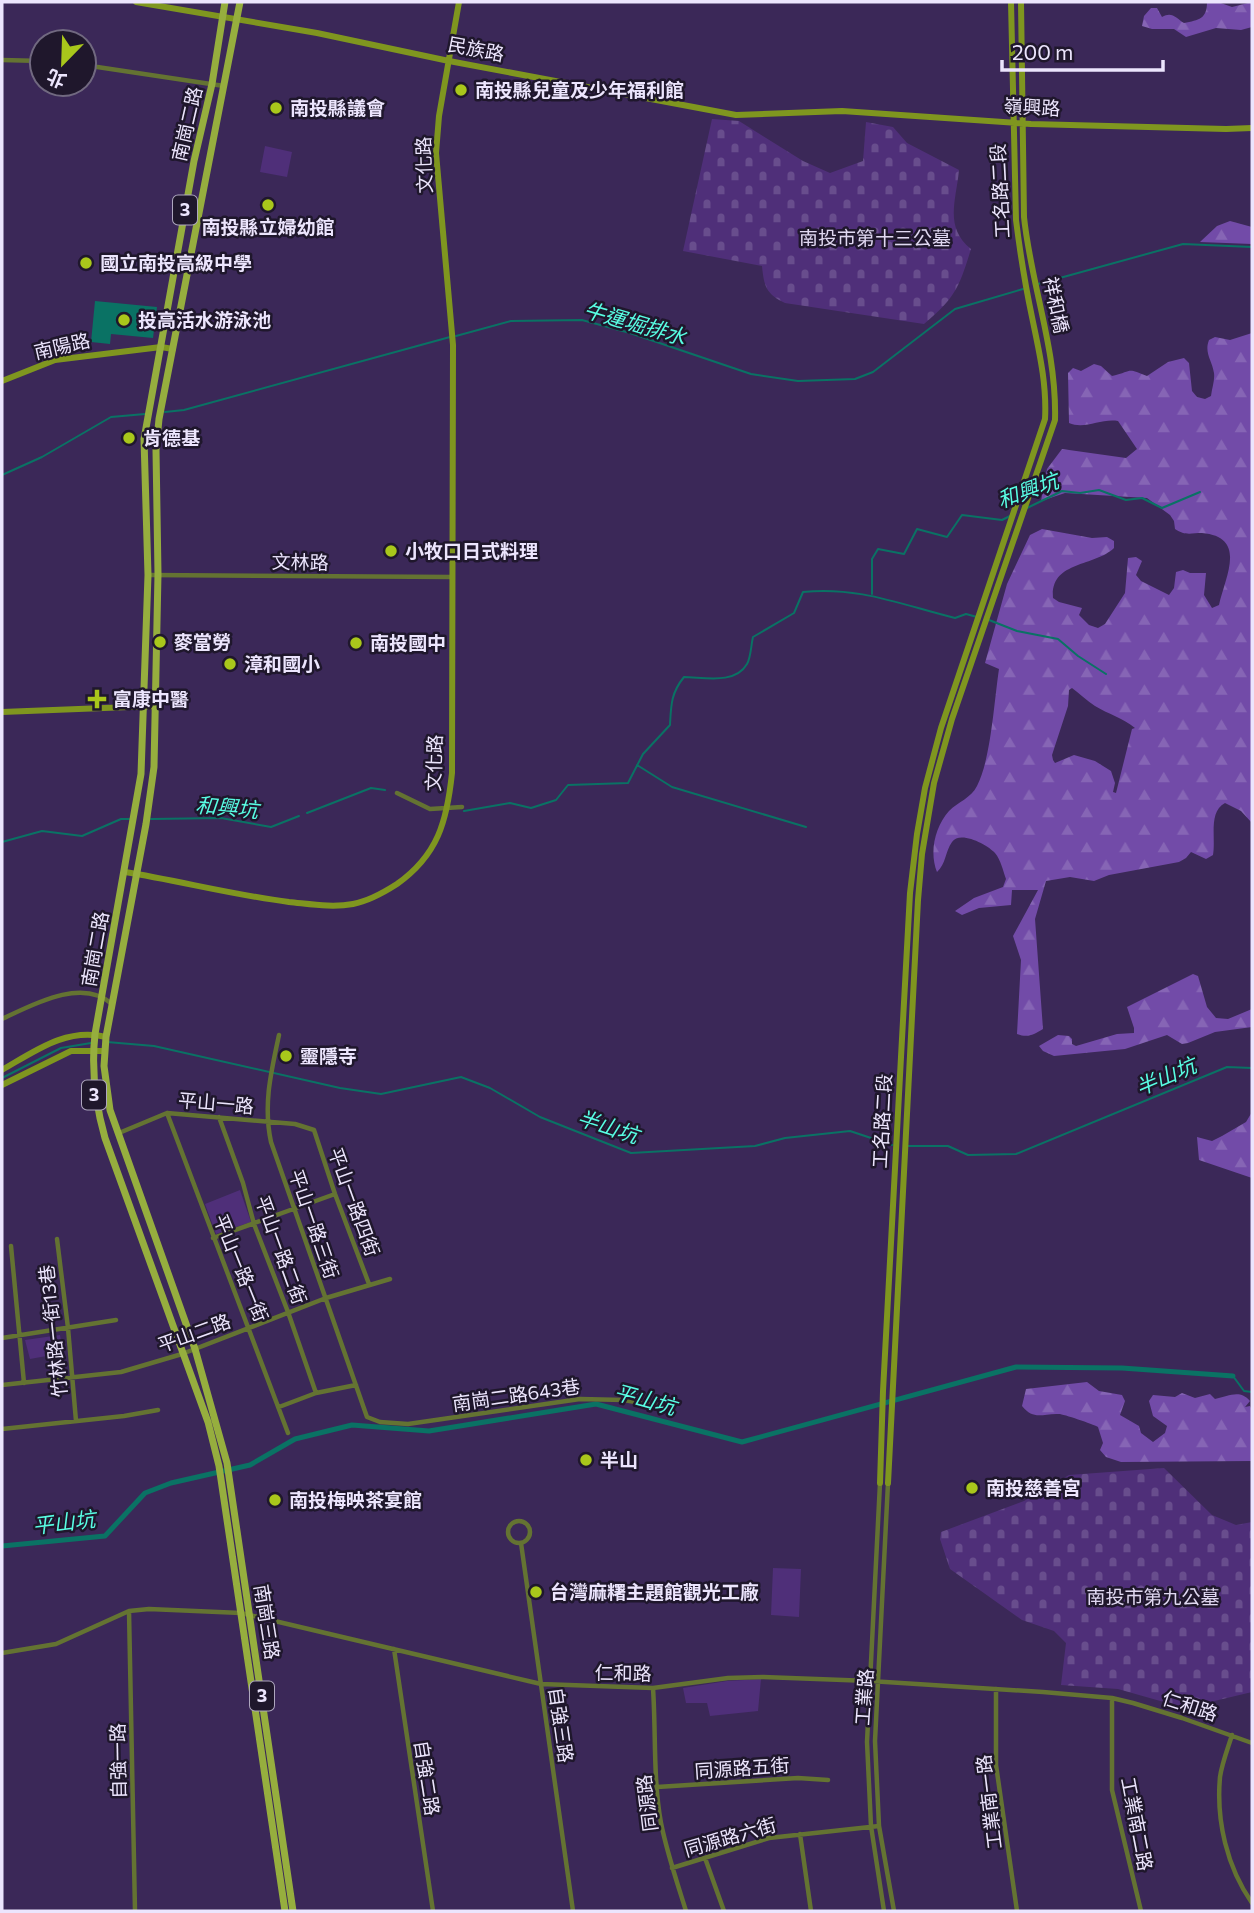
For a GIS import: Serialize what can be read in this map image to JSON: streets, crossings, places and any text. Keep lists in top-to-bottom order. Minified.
{"streets":{"main road":["民族路","嶺興路","南崗二路","文化路","工名路二段","3","祥和橋","南陽路","南崗三路"],"street":["文林路","平山一路","平山一路四街","平山一路三街","平山一路二街","平山一路一街","竹林路一街13巷","平山二路","南崗二路643巷","仁和路","工業路","自強三路","自強一路","同源路五街","自強二路","工業南一路","同源路","工業南二路","同源路六街"]},"crossings":[["民族路","嶺興路"],["民族路","南崗二路"],["民族路","文化路"],["民族路","3"],["嶺興路","工名路二段"],["南崗二路","文化路"],["南崗二路","3"],["南崗二路","南陽路"],["南崗二路","文林路"],["南崗二路","平山一路"],["南崗二路","平山二路"],["南崗二路","南崗三路"],["文化路","文林路"],["工名路二段","祥和橋"],["工名路二段","工業路"],["平山一路","平山一路四街"],["平山一路","平山一路三街"],["平山一路","平山一路二街"],["平山一路","平山一路一街"],["平山一路四街","平山二路"],["平山一路三街","平山二路"],["平山一路三街","南崗二路643巷"],["平山一路二街","平山二路"],["平山一路一街","平山二路"],["竹林路一街13巷","平山二路"],["南崗三路","仁和路"],["仁和路","工業路"],["仁和路","自強三路"],["仁和路","自強一路"],["仁和路","自強二路"],["仁和路","工業南一路"],["仁和路","同源路"],["仁和路","工業南二路"],["工業路","同源路六街"],["同源路五街","同源路"],["同源路","同源路六街"]],"water":["牛運堀排水","和興坑","半山坑","平山坑"],"parks":["南投市第十三公墓","南投市第九公墓"],"places":{"other":["南投縣兒童及少年福利館","南投縣議會","南投縣立婦幼館","國立南投高級中學","投高活水游泳池","肯德基","小牧口日式料理","麥當勞","南投國中","漳和國小","靈隱寺","半山","南投慈善宮","南投梅映茶宴館","台灣麻糬主題館觀光工廠"],"health":["富康中醫"]},"scale_bar":"200 m","north":"bottom left"}
